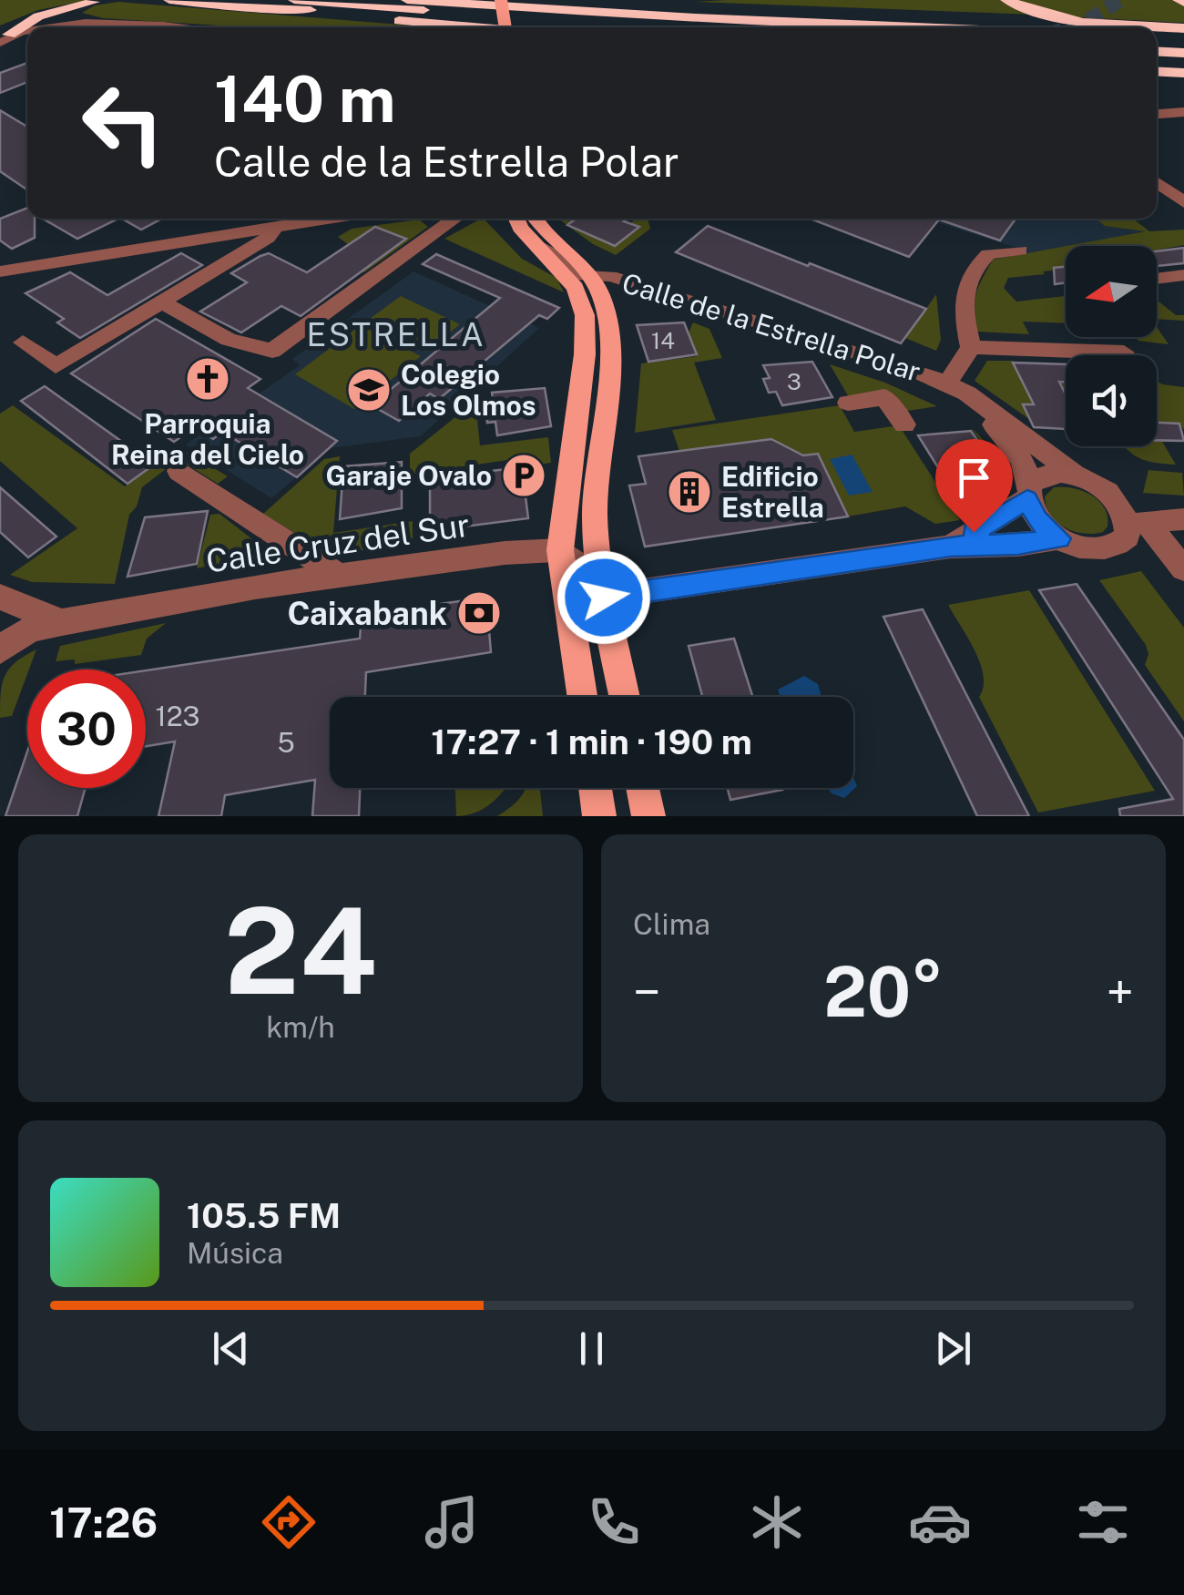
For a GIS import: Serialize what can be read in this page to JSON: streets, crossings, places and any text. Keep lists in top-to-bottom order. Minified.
{"streets":{"main road":["Calle de la Estrella Polar"],"street":["Calle Cruz del Sur"]},"districts":["ESTRELLA"],"places":{"church":["Parroquia Reina del Cielo"],"school or university":["Colegio Los Olmos"],"parking":["Garaje Ovalo"],"building":["Edificio Estrella"],"bank":["Caixabank"]},"house_numbers":["14","3","123","5"],"north":"left","page":{"turn":["140 m","Calle de la Estrella Polar"],"limit":"30","trip":"17:27 · 1 min · 190 m","tile":[["24","km/h"],"Clima"],"heat":["−","20°","+"],"song":["105.5 FM","Música"],"tabs":"17:26"}}
